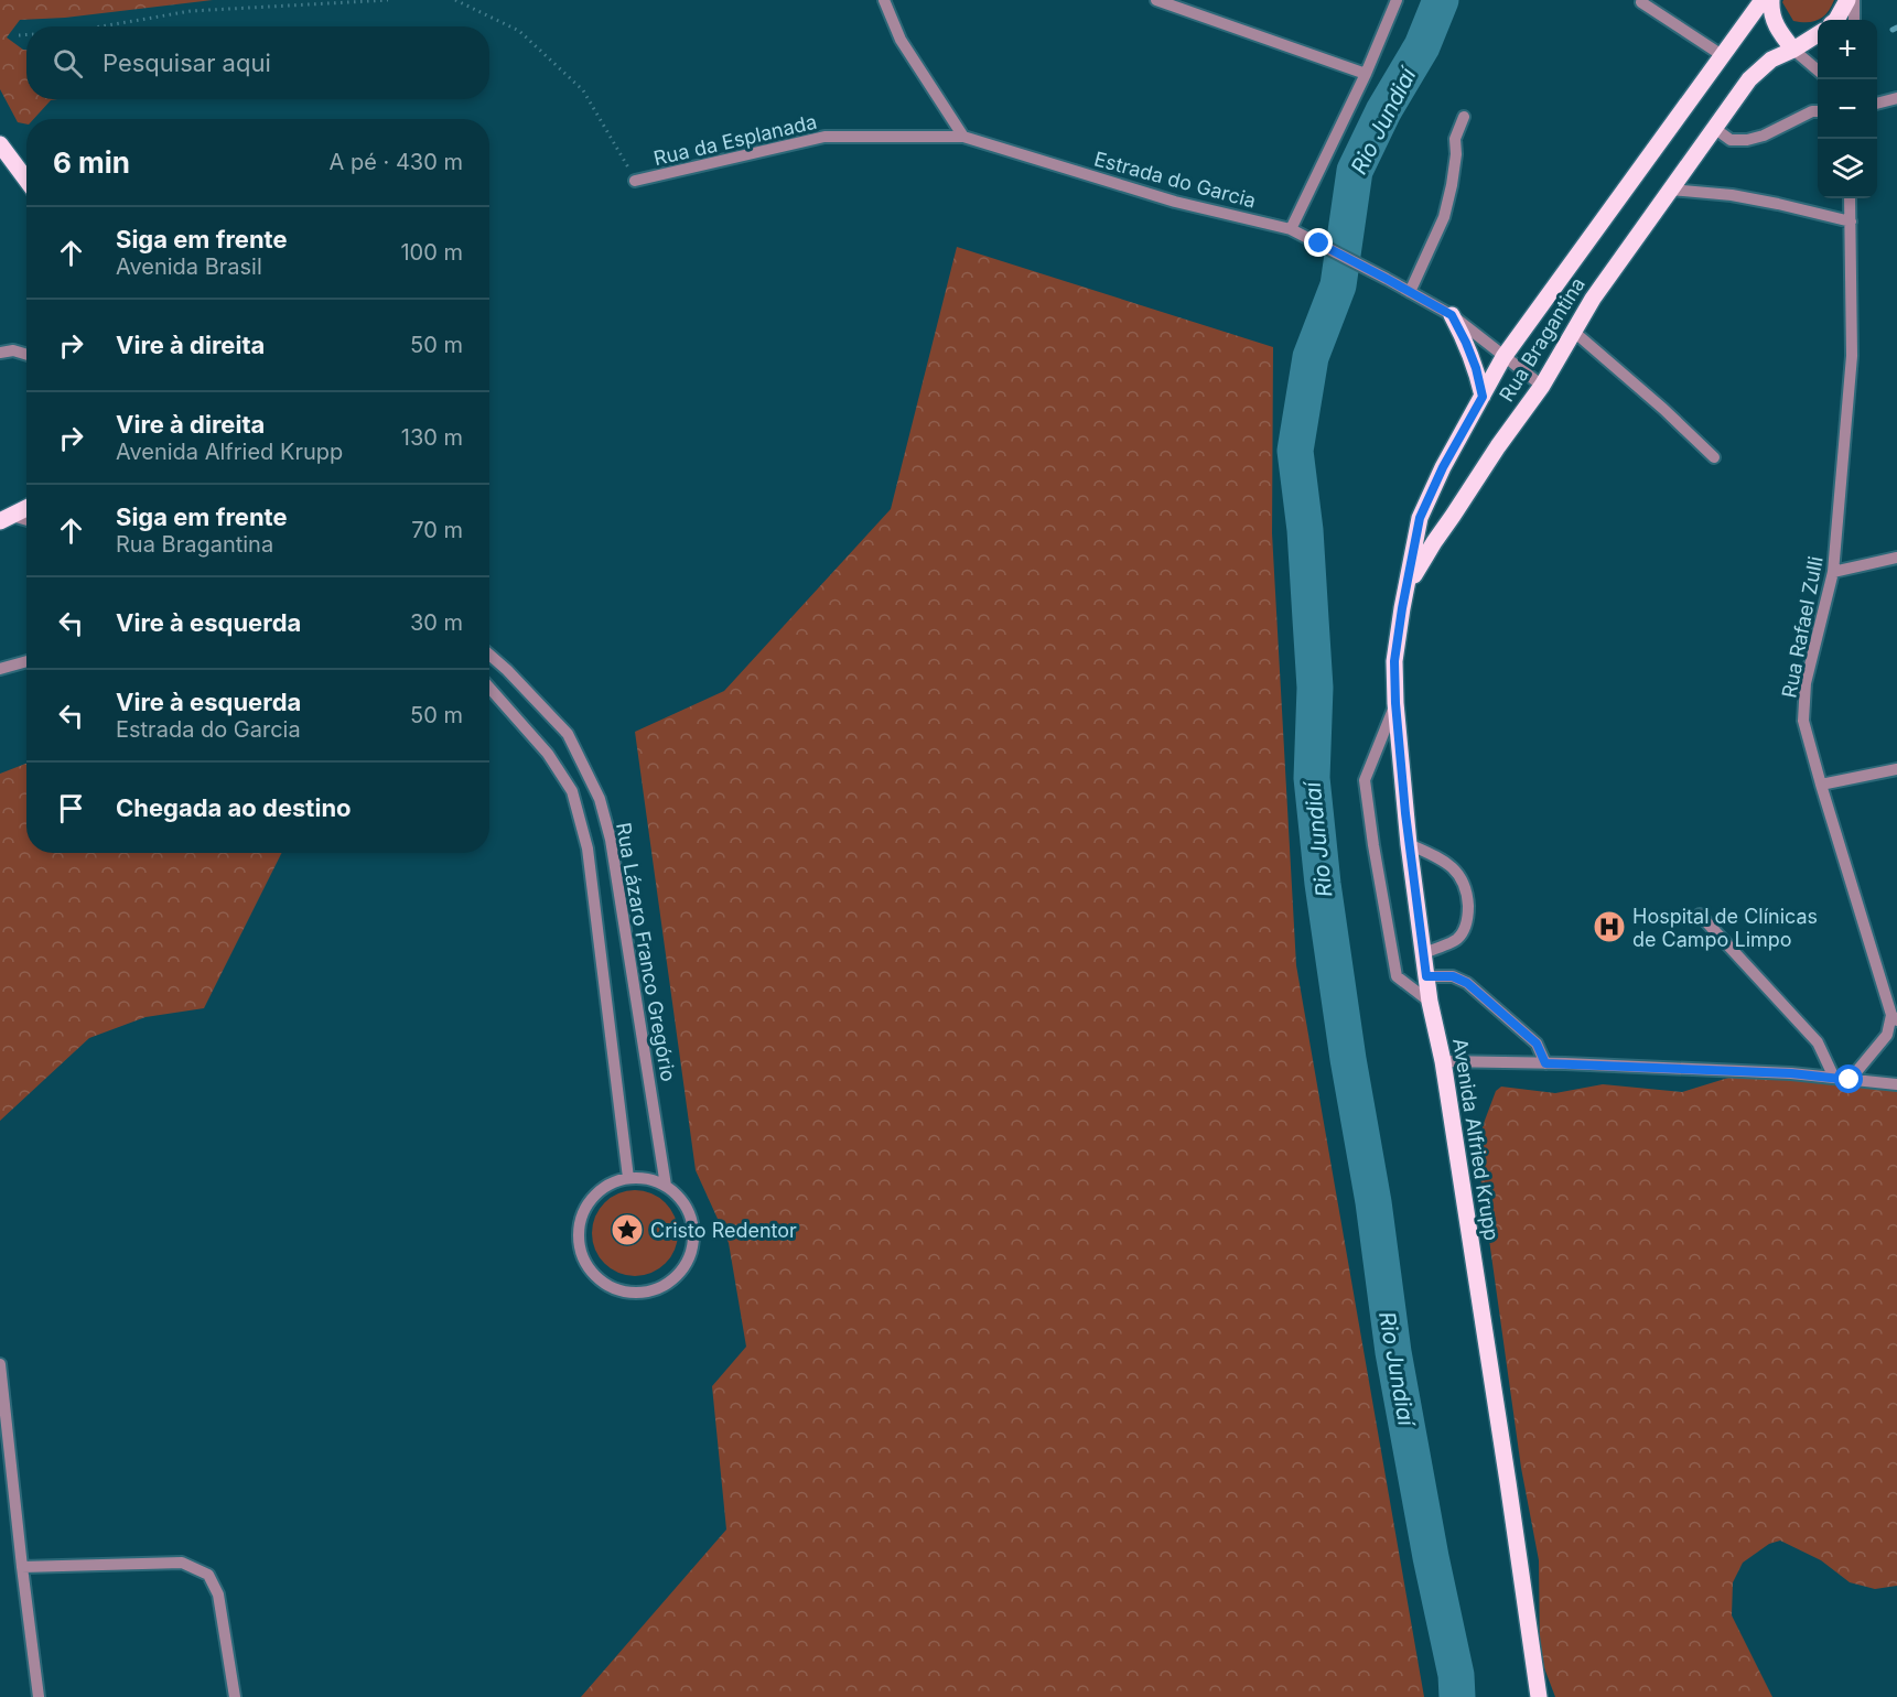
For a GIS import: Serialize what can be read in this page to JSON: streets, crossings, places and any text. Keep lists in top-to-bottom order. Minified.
{"streets":{"main road":["Rua Bragantina","Avenida Alfried Krupp"],"street":["Rua da Esplanada","Estrada do Garcia","Rua Rafael Zulli","Rua Lázaro Franco Gregório"]},"crossings":[["Rua da Esplanada","Estrada do Garcia"],["Estrada do Garcia","Rua Bragantina"],["Rua Bragantina","Avenida Alfried Krupp"]],"water":["Rio Jundiaí"],"places":{"hospital":["Hospital de Clínicas de Campo Limpo"],"place":["Cristo Redentor"]},"page":{"map_buttons":["+","−"],"search":"Pesquisar aqui","heading":["6 min","A pé · 430 m"],"list":[["Siga em frente","Avenida Brasil","100 m"],["Vire à direita","50 m"],["Vire à direita","Avenida Alfried Krupp","130 m"],["Siga em frente","Rua Bragantina","70 m"],["Vire à esquerda","30 m"],["Vire à esquerda","Estrada do Garcia","50 m"],"Chegada ao destino"]}}
